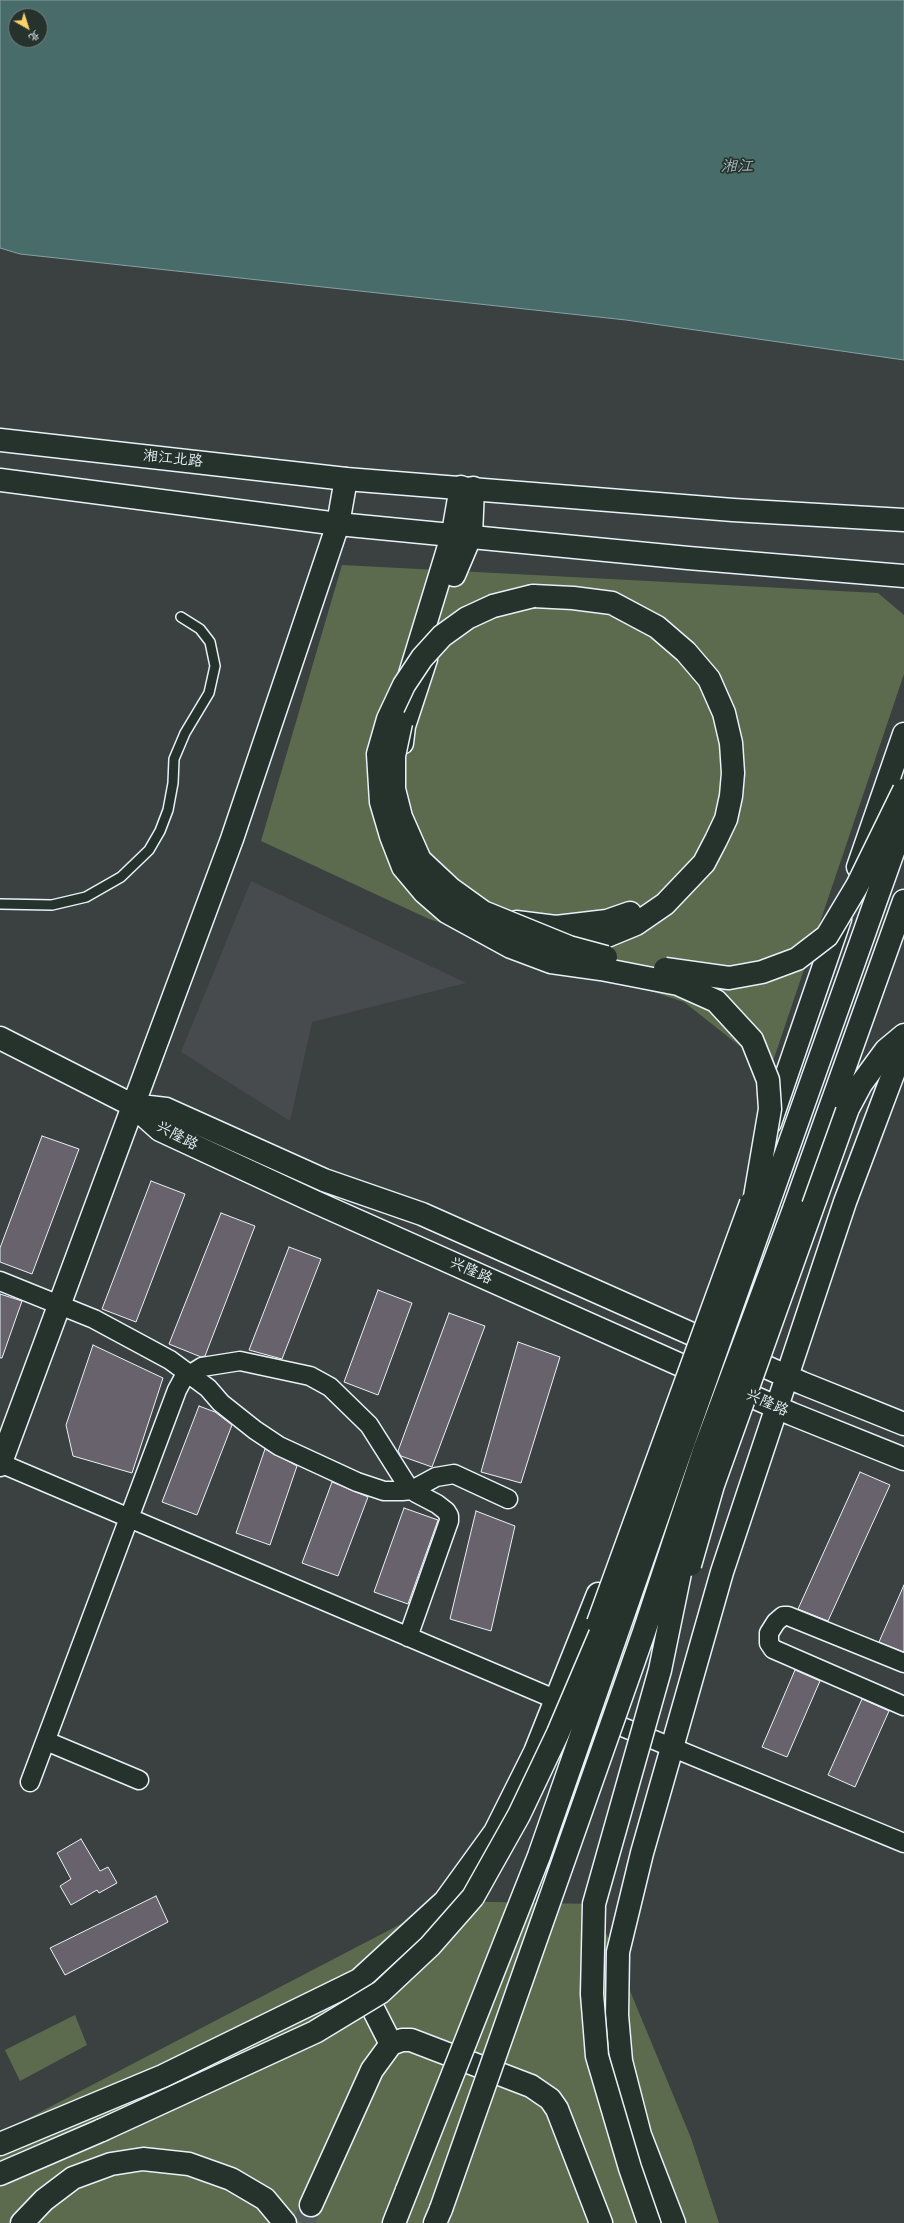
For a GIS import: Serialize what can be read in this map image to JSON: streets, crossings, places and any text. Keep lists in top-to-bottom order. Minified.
{"streets":{"main road":["湘江北路","兴隆路"]},"water":["湘江"],"north":"bottom right"}
